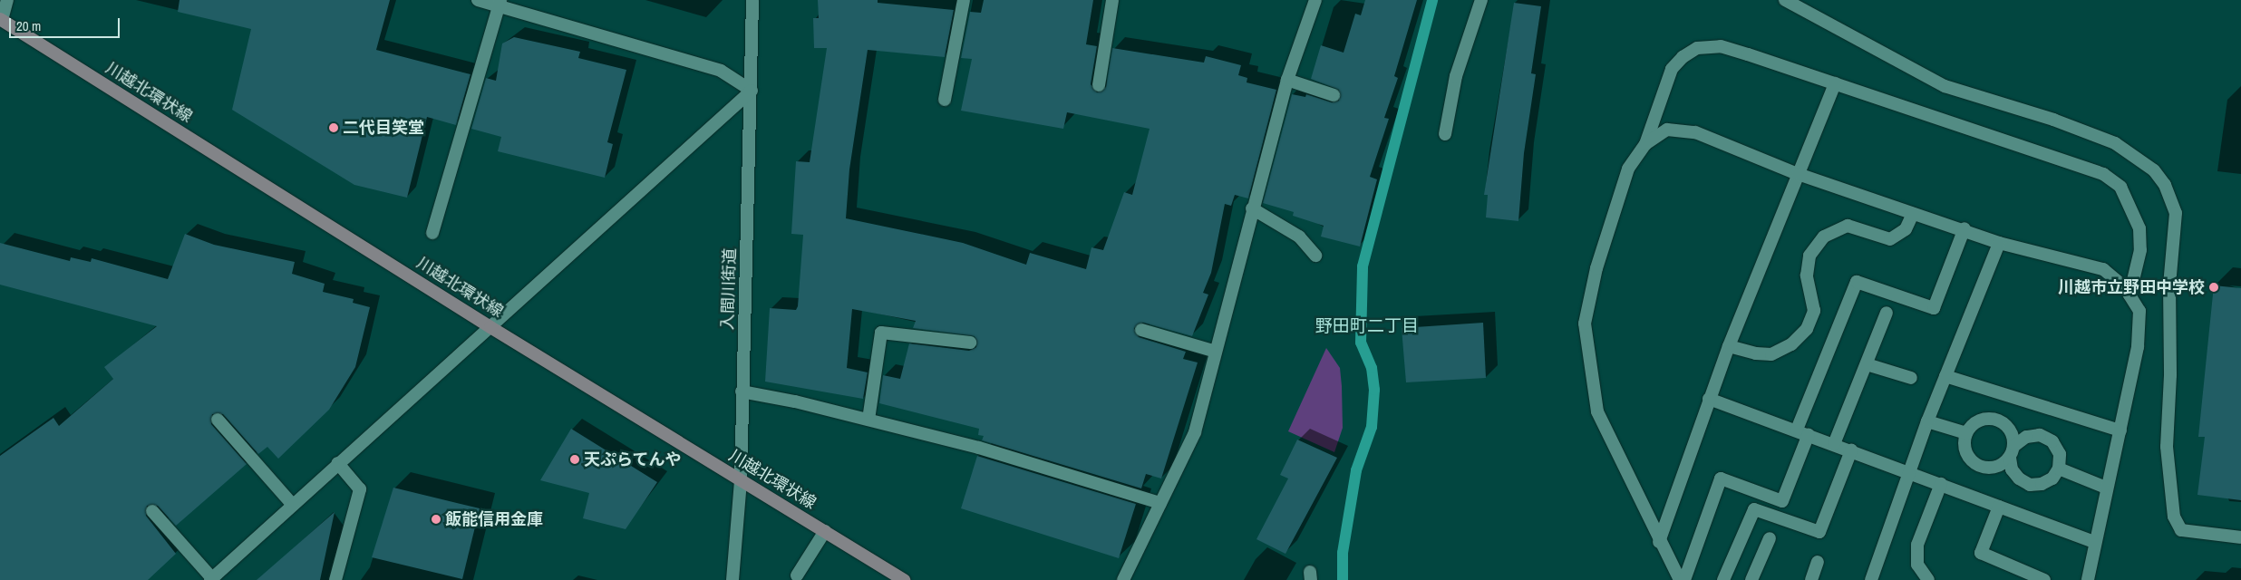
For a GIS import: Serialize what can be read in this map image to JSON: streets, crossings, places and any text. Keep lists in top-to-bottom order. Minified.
{"streets":{"main road":["川越北環状線"],"street":["入間川街道"]},"crossings":[["川越北環状線","入間川街道"]],"districts":["野田町二丁目"],"places":["二代目笑堂","川越市立野田中学校","天ぷらてんや","飯能信用金庫"],"scale_bar":"20 m"}
